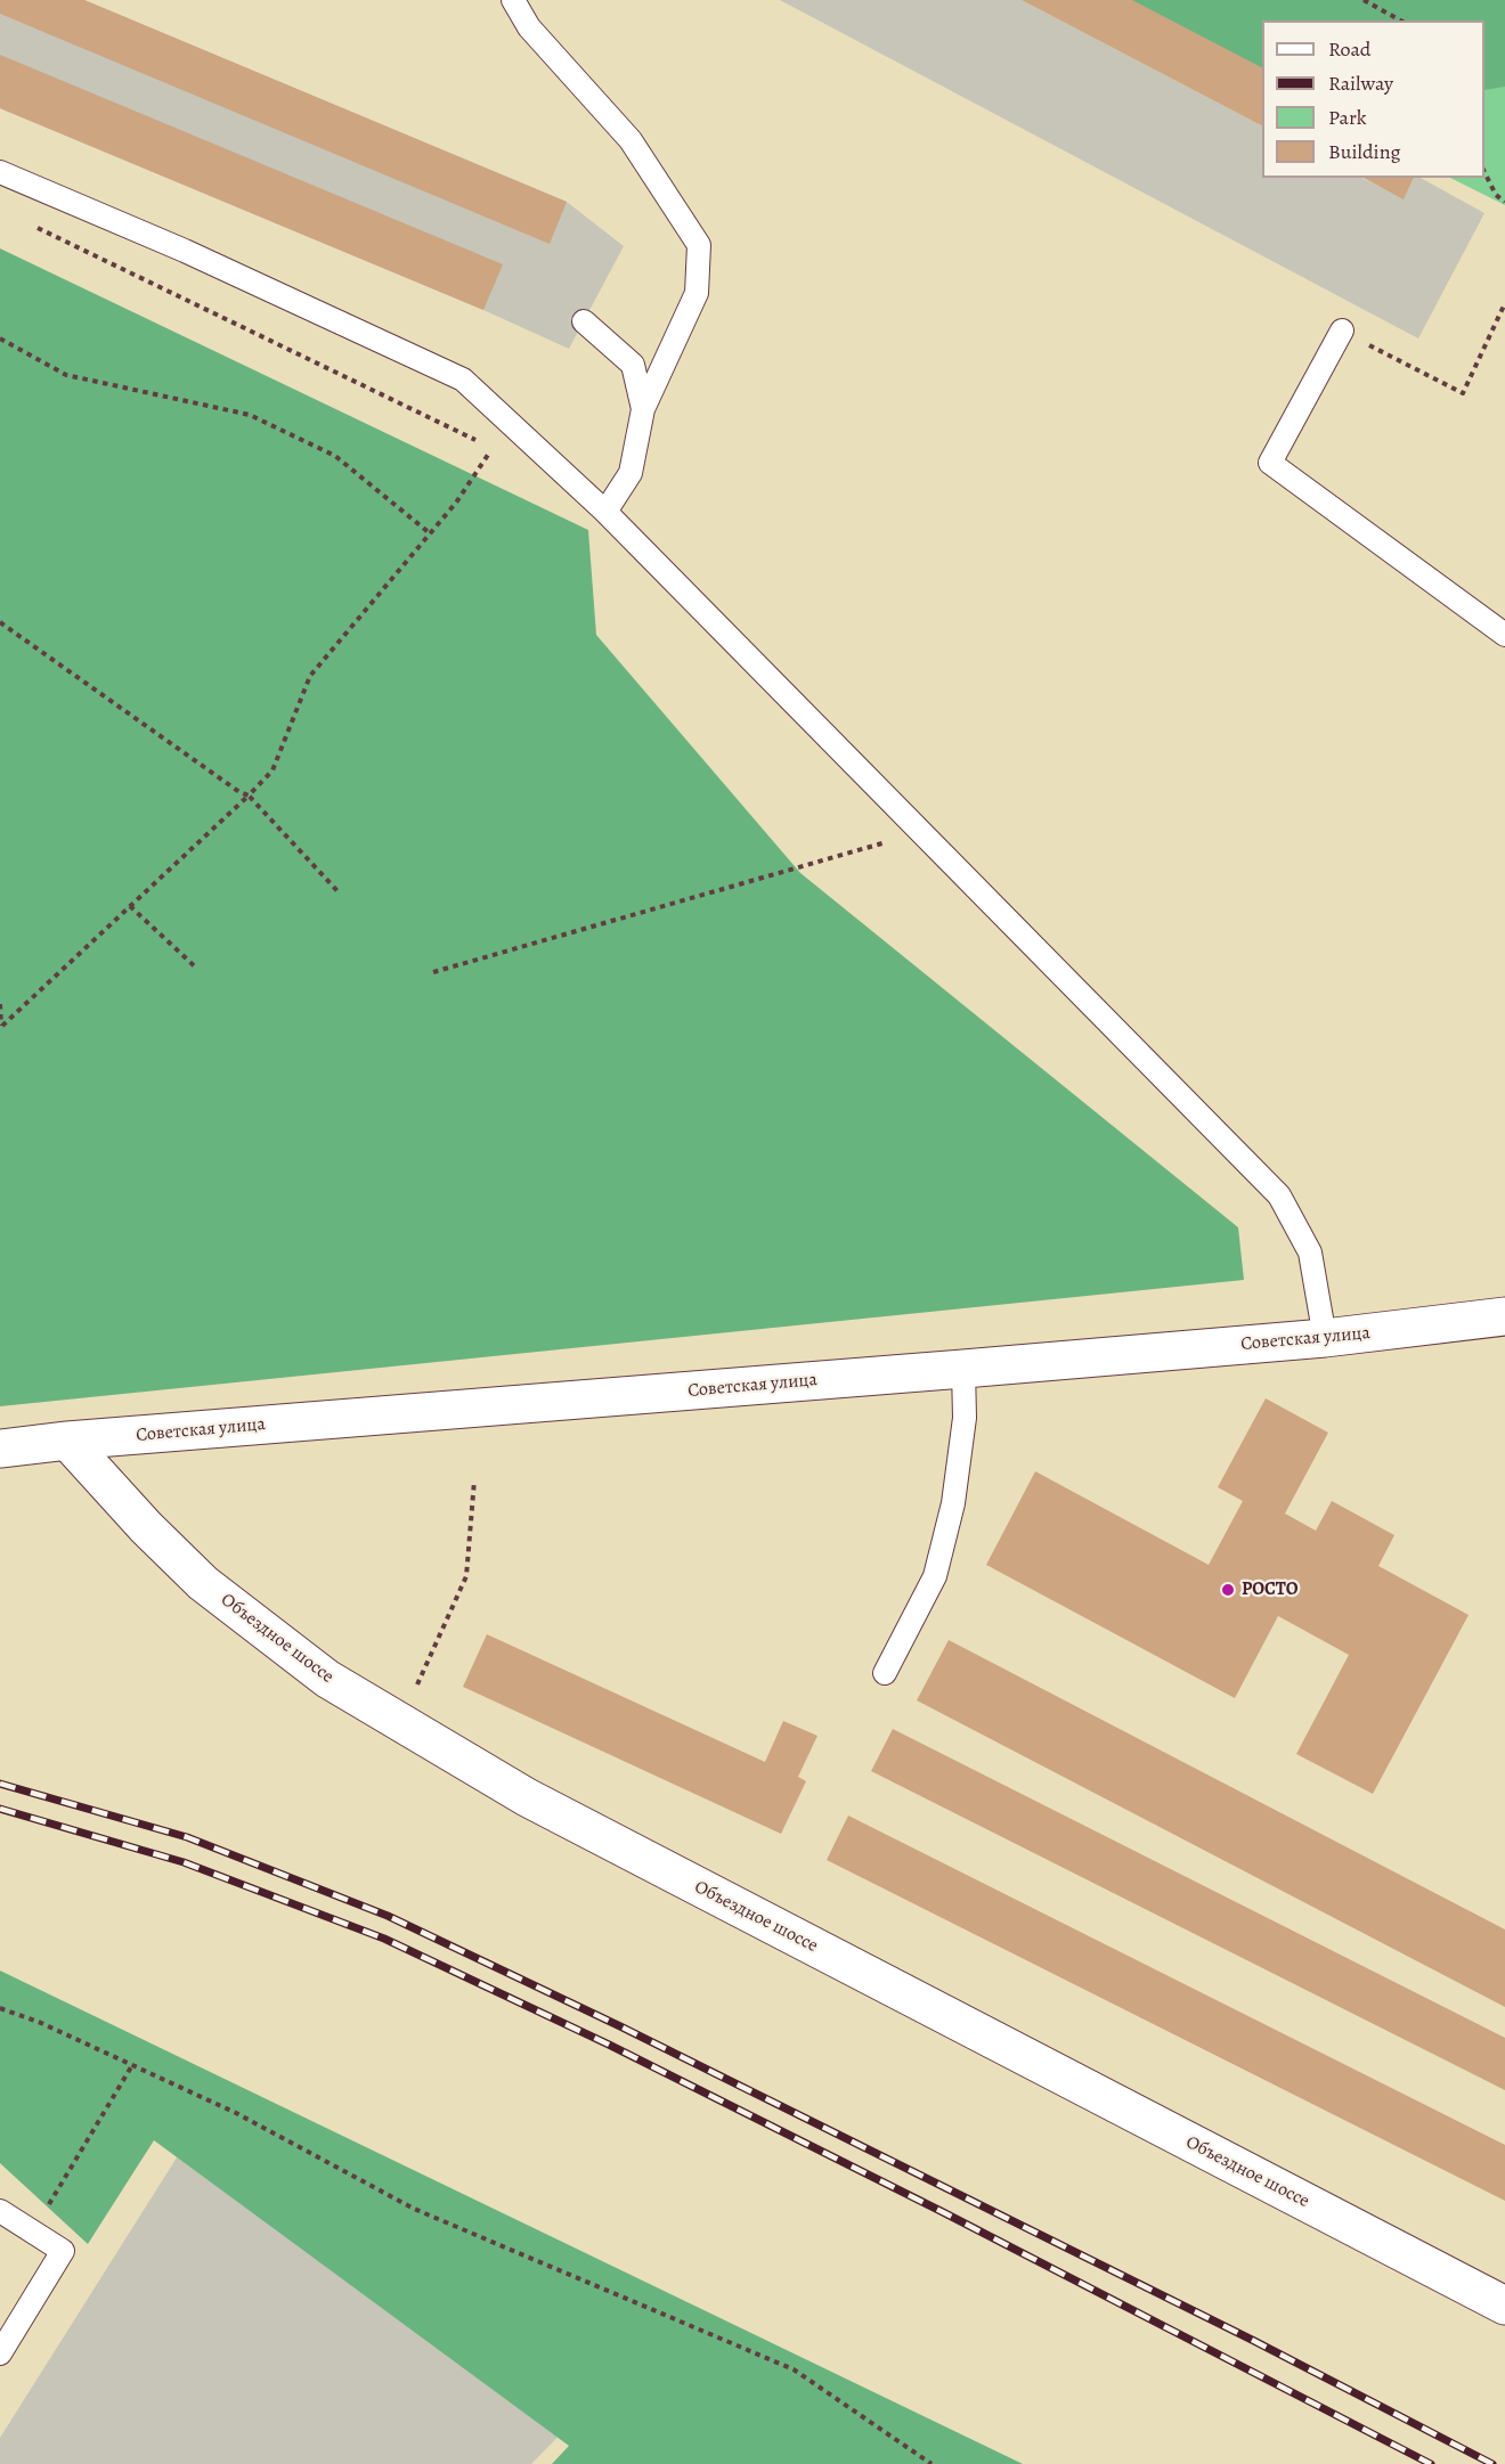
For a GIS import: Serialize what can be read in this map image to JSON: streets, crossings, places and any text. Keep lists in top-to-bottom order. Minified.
{"streets":{"main road":["Советская улица","Объездное шоссе"]},"crossings":[["Советская улица","Объездное шоссе"]],"places":["РОСТО"],"legend":["Road","Railway","Park","Building"]}
